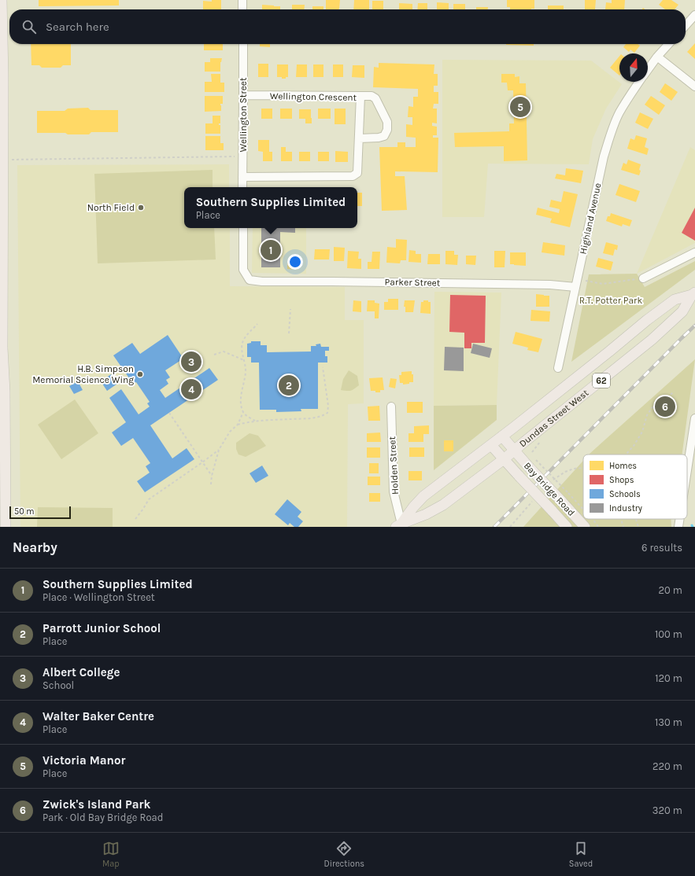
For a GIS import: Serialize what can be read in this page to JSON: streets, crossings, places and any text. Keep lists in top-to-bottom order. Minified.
{"streets":{"main road":["62","Dundas Street West","Bay Bridge Road"],"street":["Wellington Crescent","Wellington Street","Highland Avenue","Parker Street","Holden Street"]},"crossings":[["Wellington Crescent","Wellington Street"],["Highland Avenue","Parker Street"],["Dundas Street West","Holden Street"],["Dundas Street West","Bay Bridge Road"]],"parks":["R.T. Potter Park"],"places":["North Field","H.B. Simpson Memorial Science Wing"],"legend":["Homes","Shops","Schools","Industry"],"scale_bar":"50 m","north":"top","page":{"search":"Search here","pins":["5","1","3","2","4","6"],"popup":["Southern Supplies Limited","Place"],"scale":"50 m","heading":["Nearby","6 results"],"list":[{"mark":"1","name":"Southern Supplies Limited","note":"Place · Wellington Street","value":"20 m"},{"mark":"2","name":"Parrott Junior School","note":"Place","value":"100 m"},{"mark":"3","name":"Albert College","note":"School","value":"120 m"},{"mark":"4","name":"Walter Baker Centre","note":"Place","value":"130 m"},{"mark":"5","name":"Victoria Manor","note":"Place","value":"220 m"},{"mark":"6","name":"Zwick's Island Park","note":"Park · Old Bay Bridge Road","value":"320 m"}],"nav":["Map","Directions","Saved"]}}
